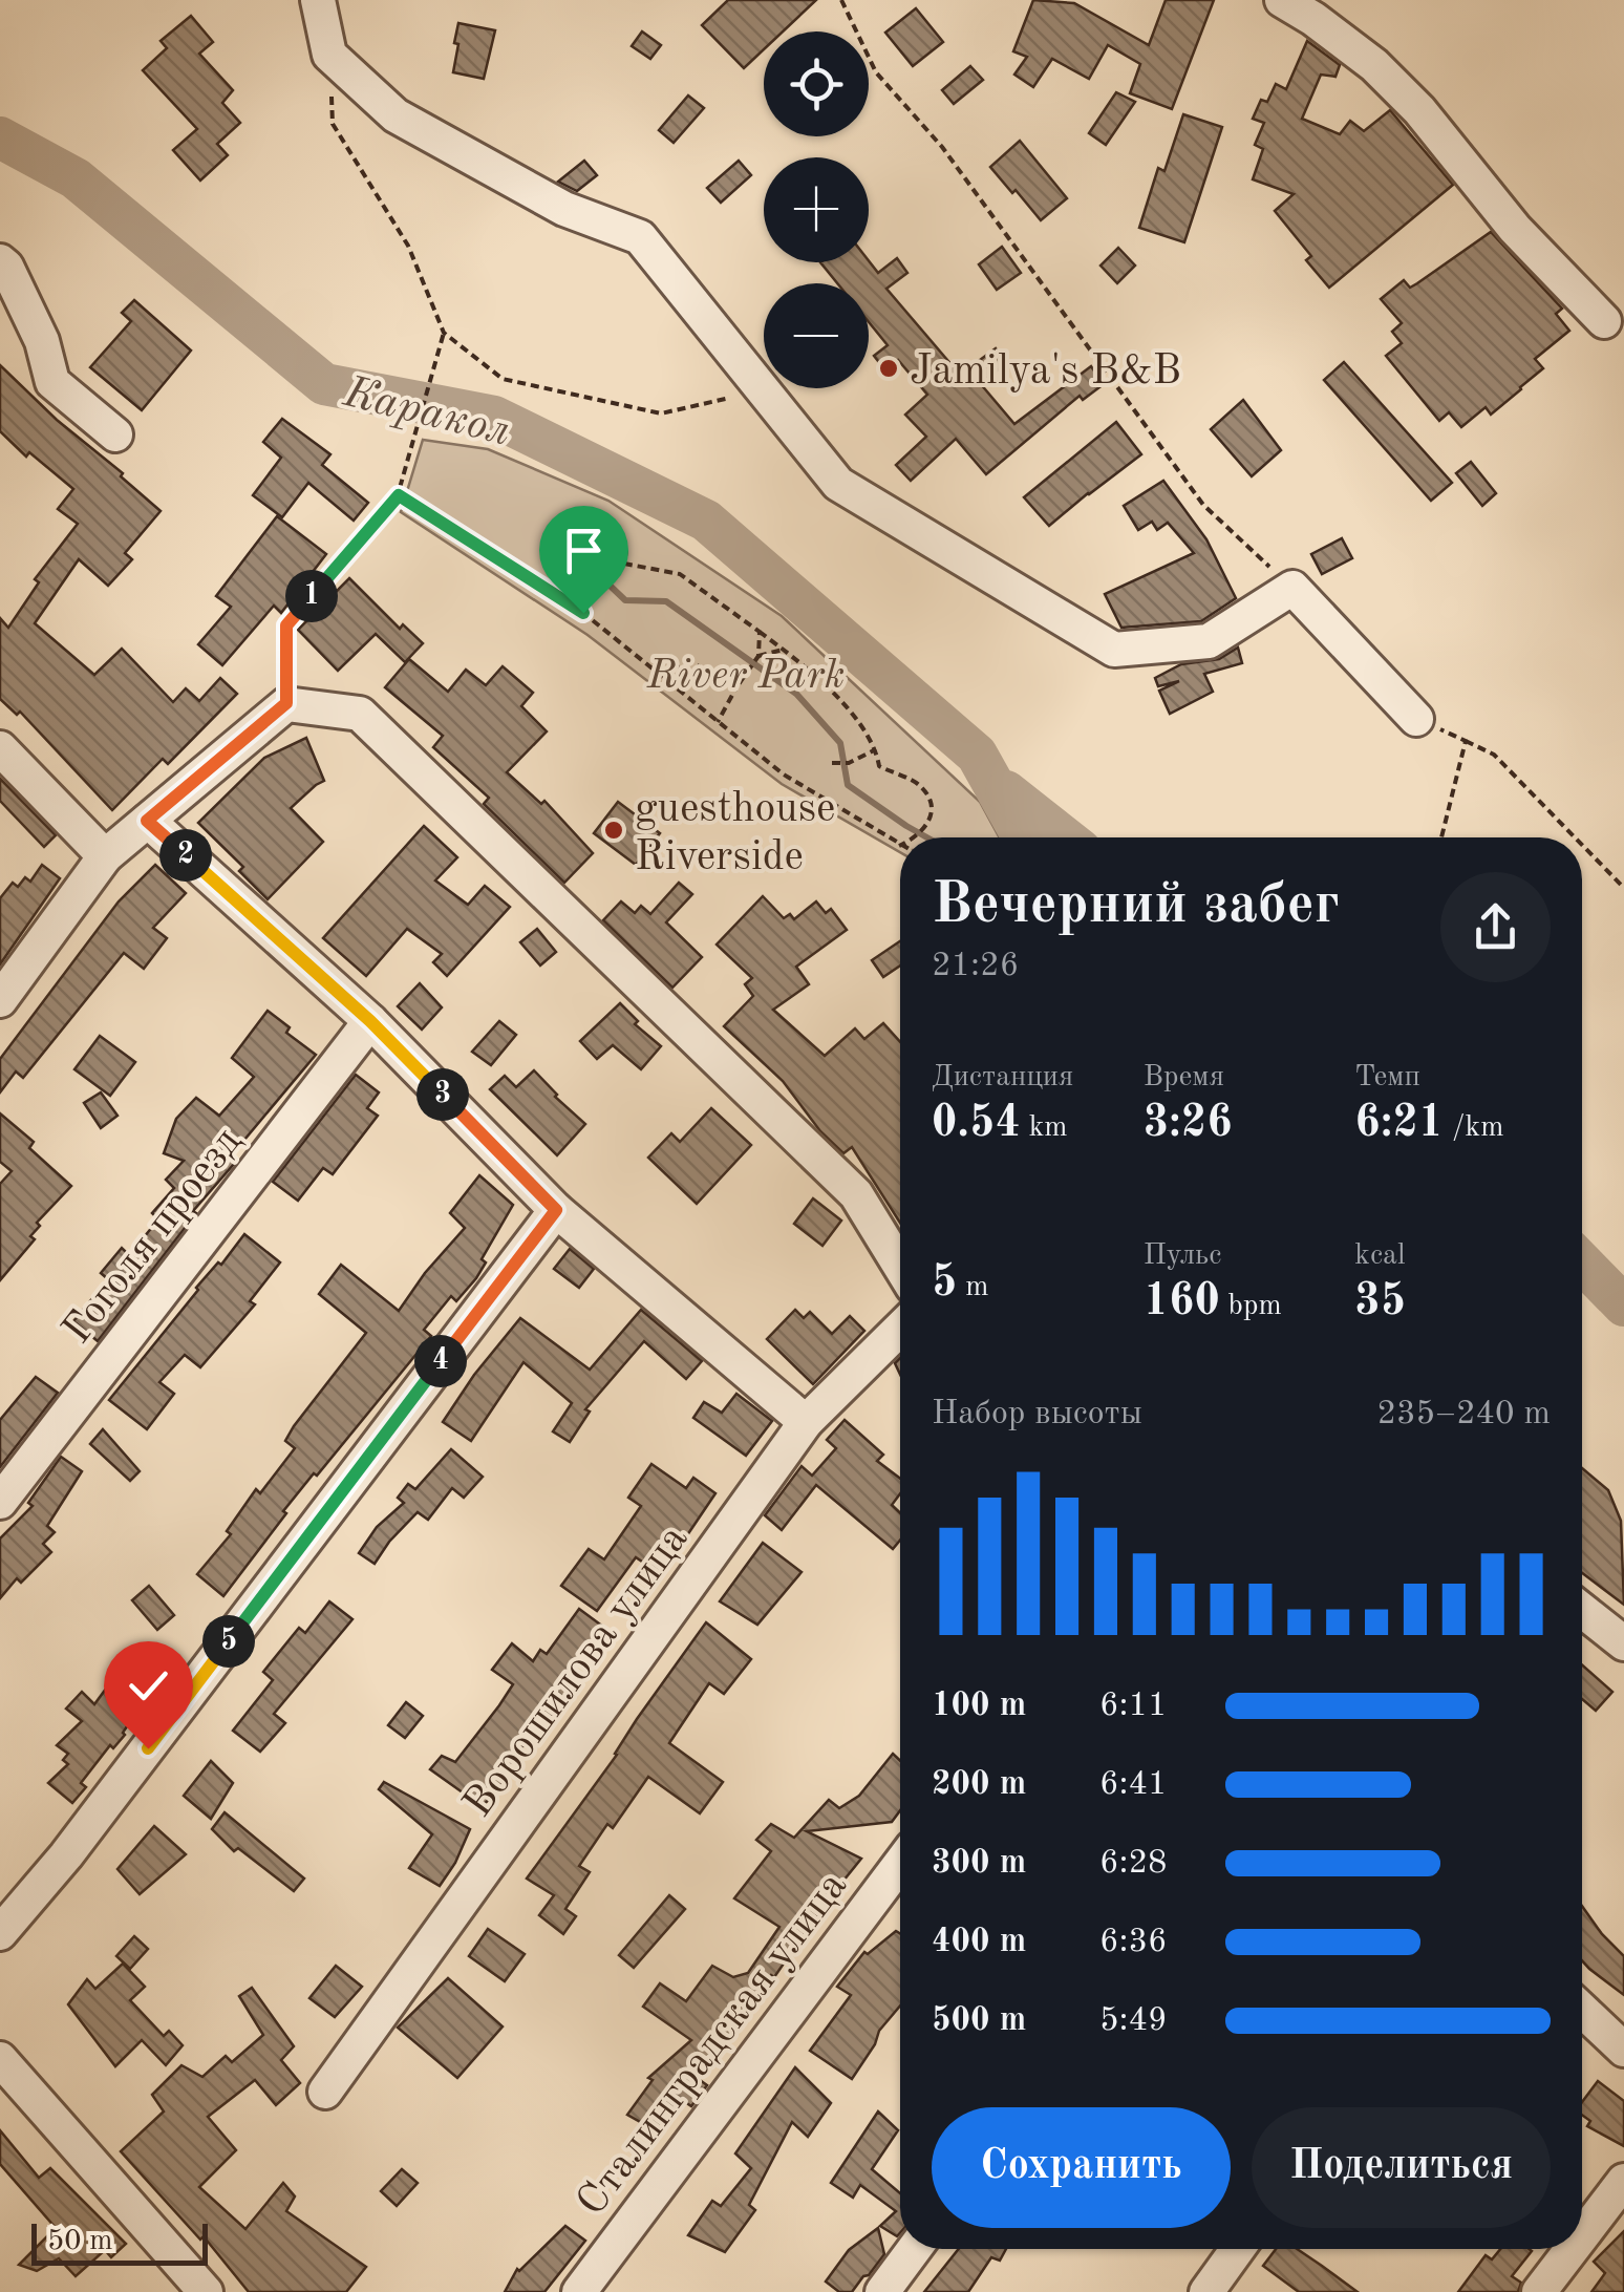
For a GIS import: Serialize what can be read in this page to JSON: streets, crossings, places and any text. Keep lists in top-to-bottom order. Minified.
{"streets":{"street":["Гоголя проезд","Ворошилова улица","Сталинградская улица"]},"water":["Каракол"],"parks":["River Park"],"places":["Jamilya's B&B","guesthouse Riverside"],"scale_bar":"50 m","page":{"map_buttons":["+","−"],"pins":["1","2","3","4","5"],"heading":["Вечерний забег","21:26"],"stats":[["Дистанция","0.54 km"],["Время","3:26"],["Темп","6:21 /km"],["5 m"],["Пульс","160 bpm"],["kcal","35"]],"chart":["Набор высоты","235–240 m"],"list":[{"name":"100 m","note":"6:11"},{"name":"200 m","note":"6:41"},{"name":"300 m","note":"6:28"},{"name":"400 m","note":"6:36"},{"name":"500 m","note":"5:49"}],"buttons":["Сохранить","Поделиться"],"scale":"50 m"}}
